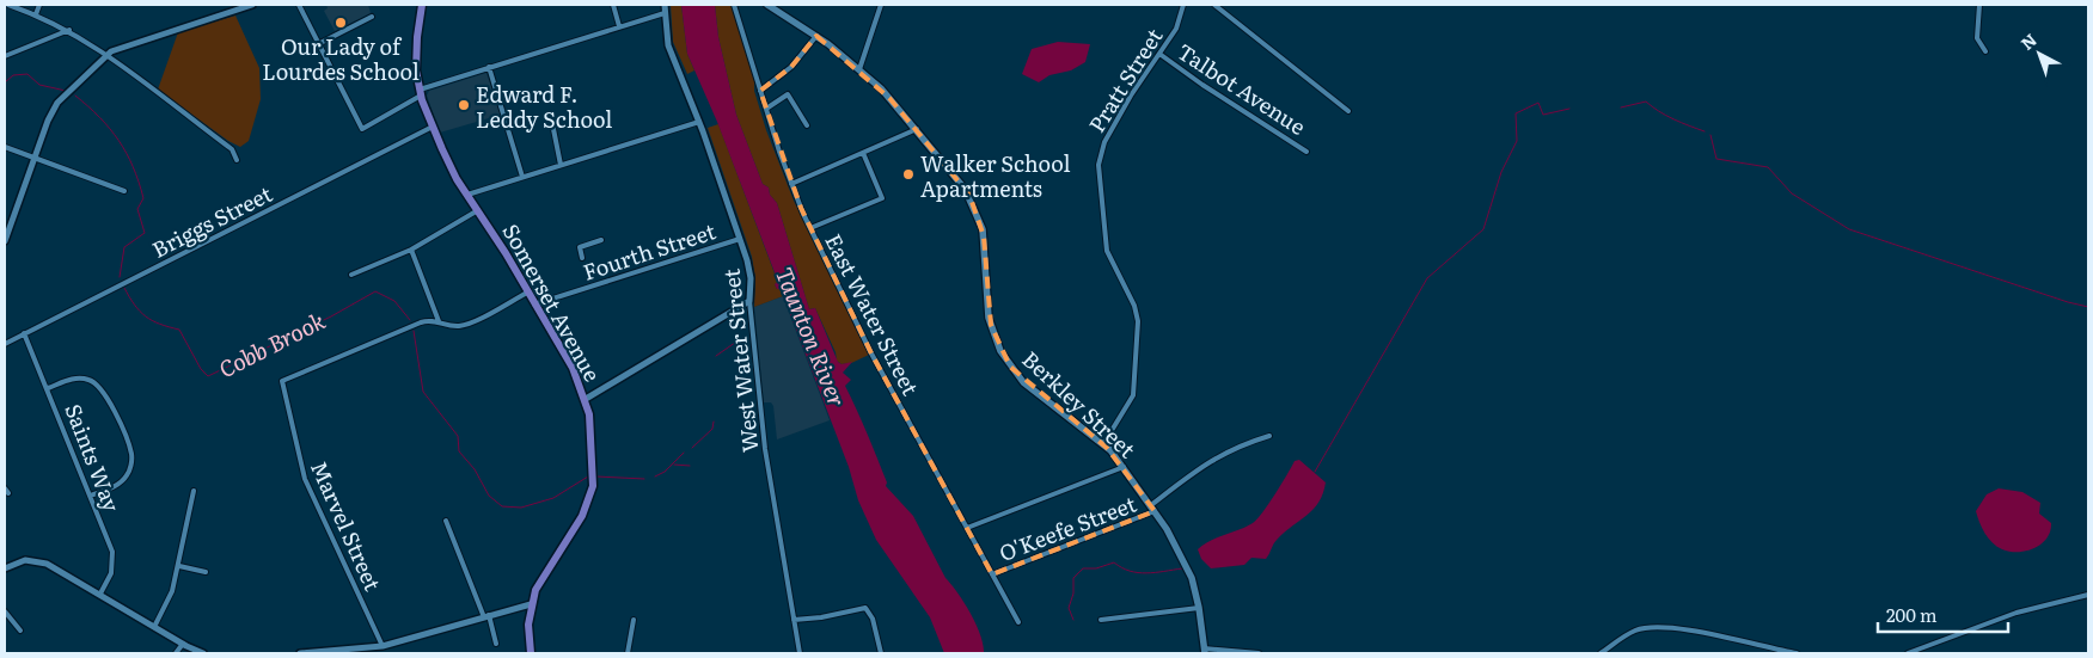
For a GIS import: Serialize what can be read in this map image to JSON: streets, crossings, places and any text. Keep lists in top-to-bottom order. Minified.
{"streets":{"main road":["Somerset Avenue","Berkley Street"],"street":["Pratt Street","Talbot Avenue","Briggs Street","Fourth Street","East Water Street","West Water Street","Saints Way","Marvel Street","O'Keefe Street"]},"crossings":[["Pratt Street","Talbot Avenue"],["Pratt Street","Berkley Street"],["Briggs Street","Somerset Avenue"],["Briggs Street","Saints Way"],["Fourth Street","Somerset Avenue"],["Fourth Street","West Water Street"],["East Water Street","O'Keefe Street"],["Berkley Street","O'Keefe Street"]],"water":["Taunton River","Cobb Brook"],"places":["Our Lady of Lourdes School","Edward F. Leddy School","Walker School Apartments"],"scale_bar":"200 m","north":"top left"}
